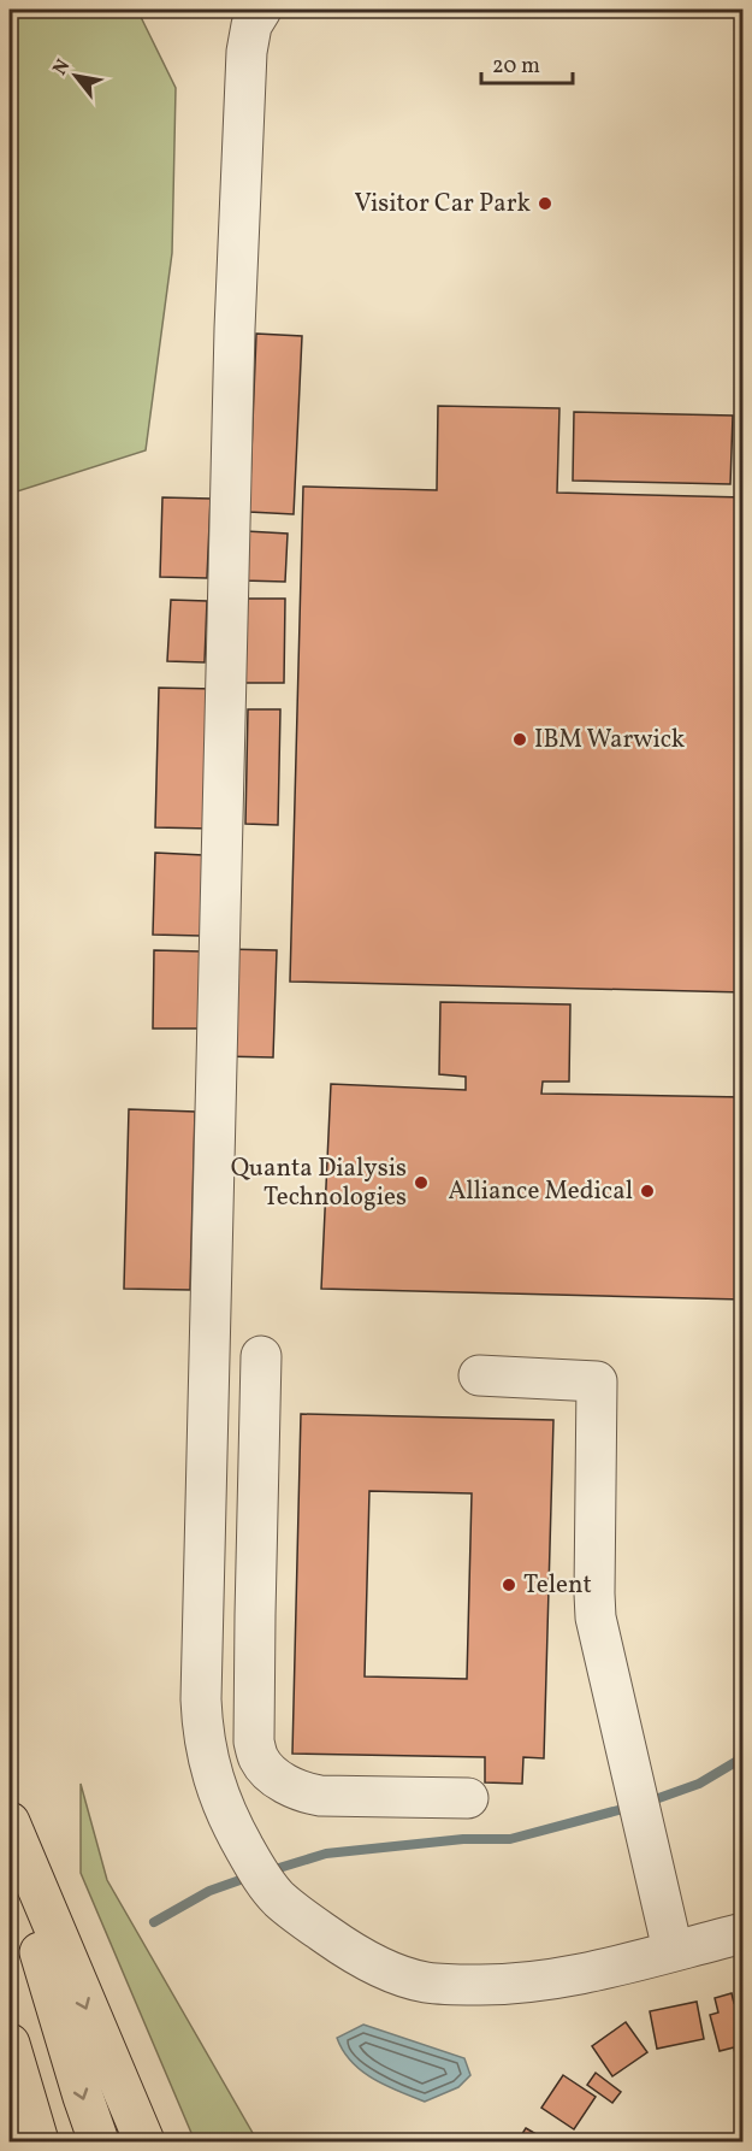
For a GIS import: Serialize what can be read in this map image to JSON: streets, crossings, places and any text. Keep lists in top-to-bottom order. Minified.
{"places":["Visitor Car Park","IBM Warwick","Quanta Dialysis Technologies","Alliance Medical","Telent"],"scale_bar":"20 m","north":"top left"}
